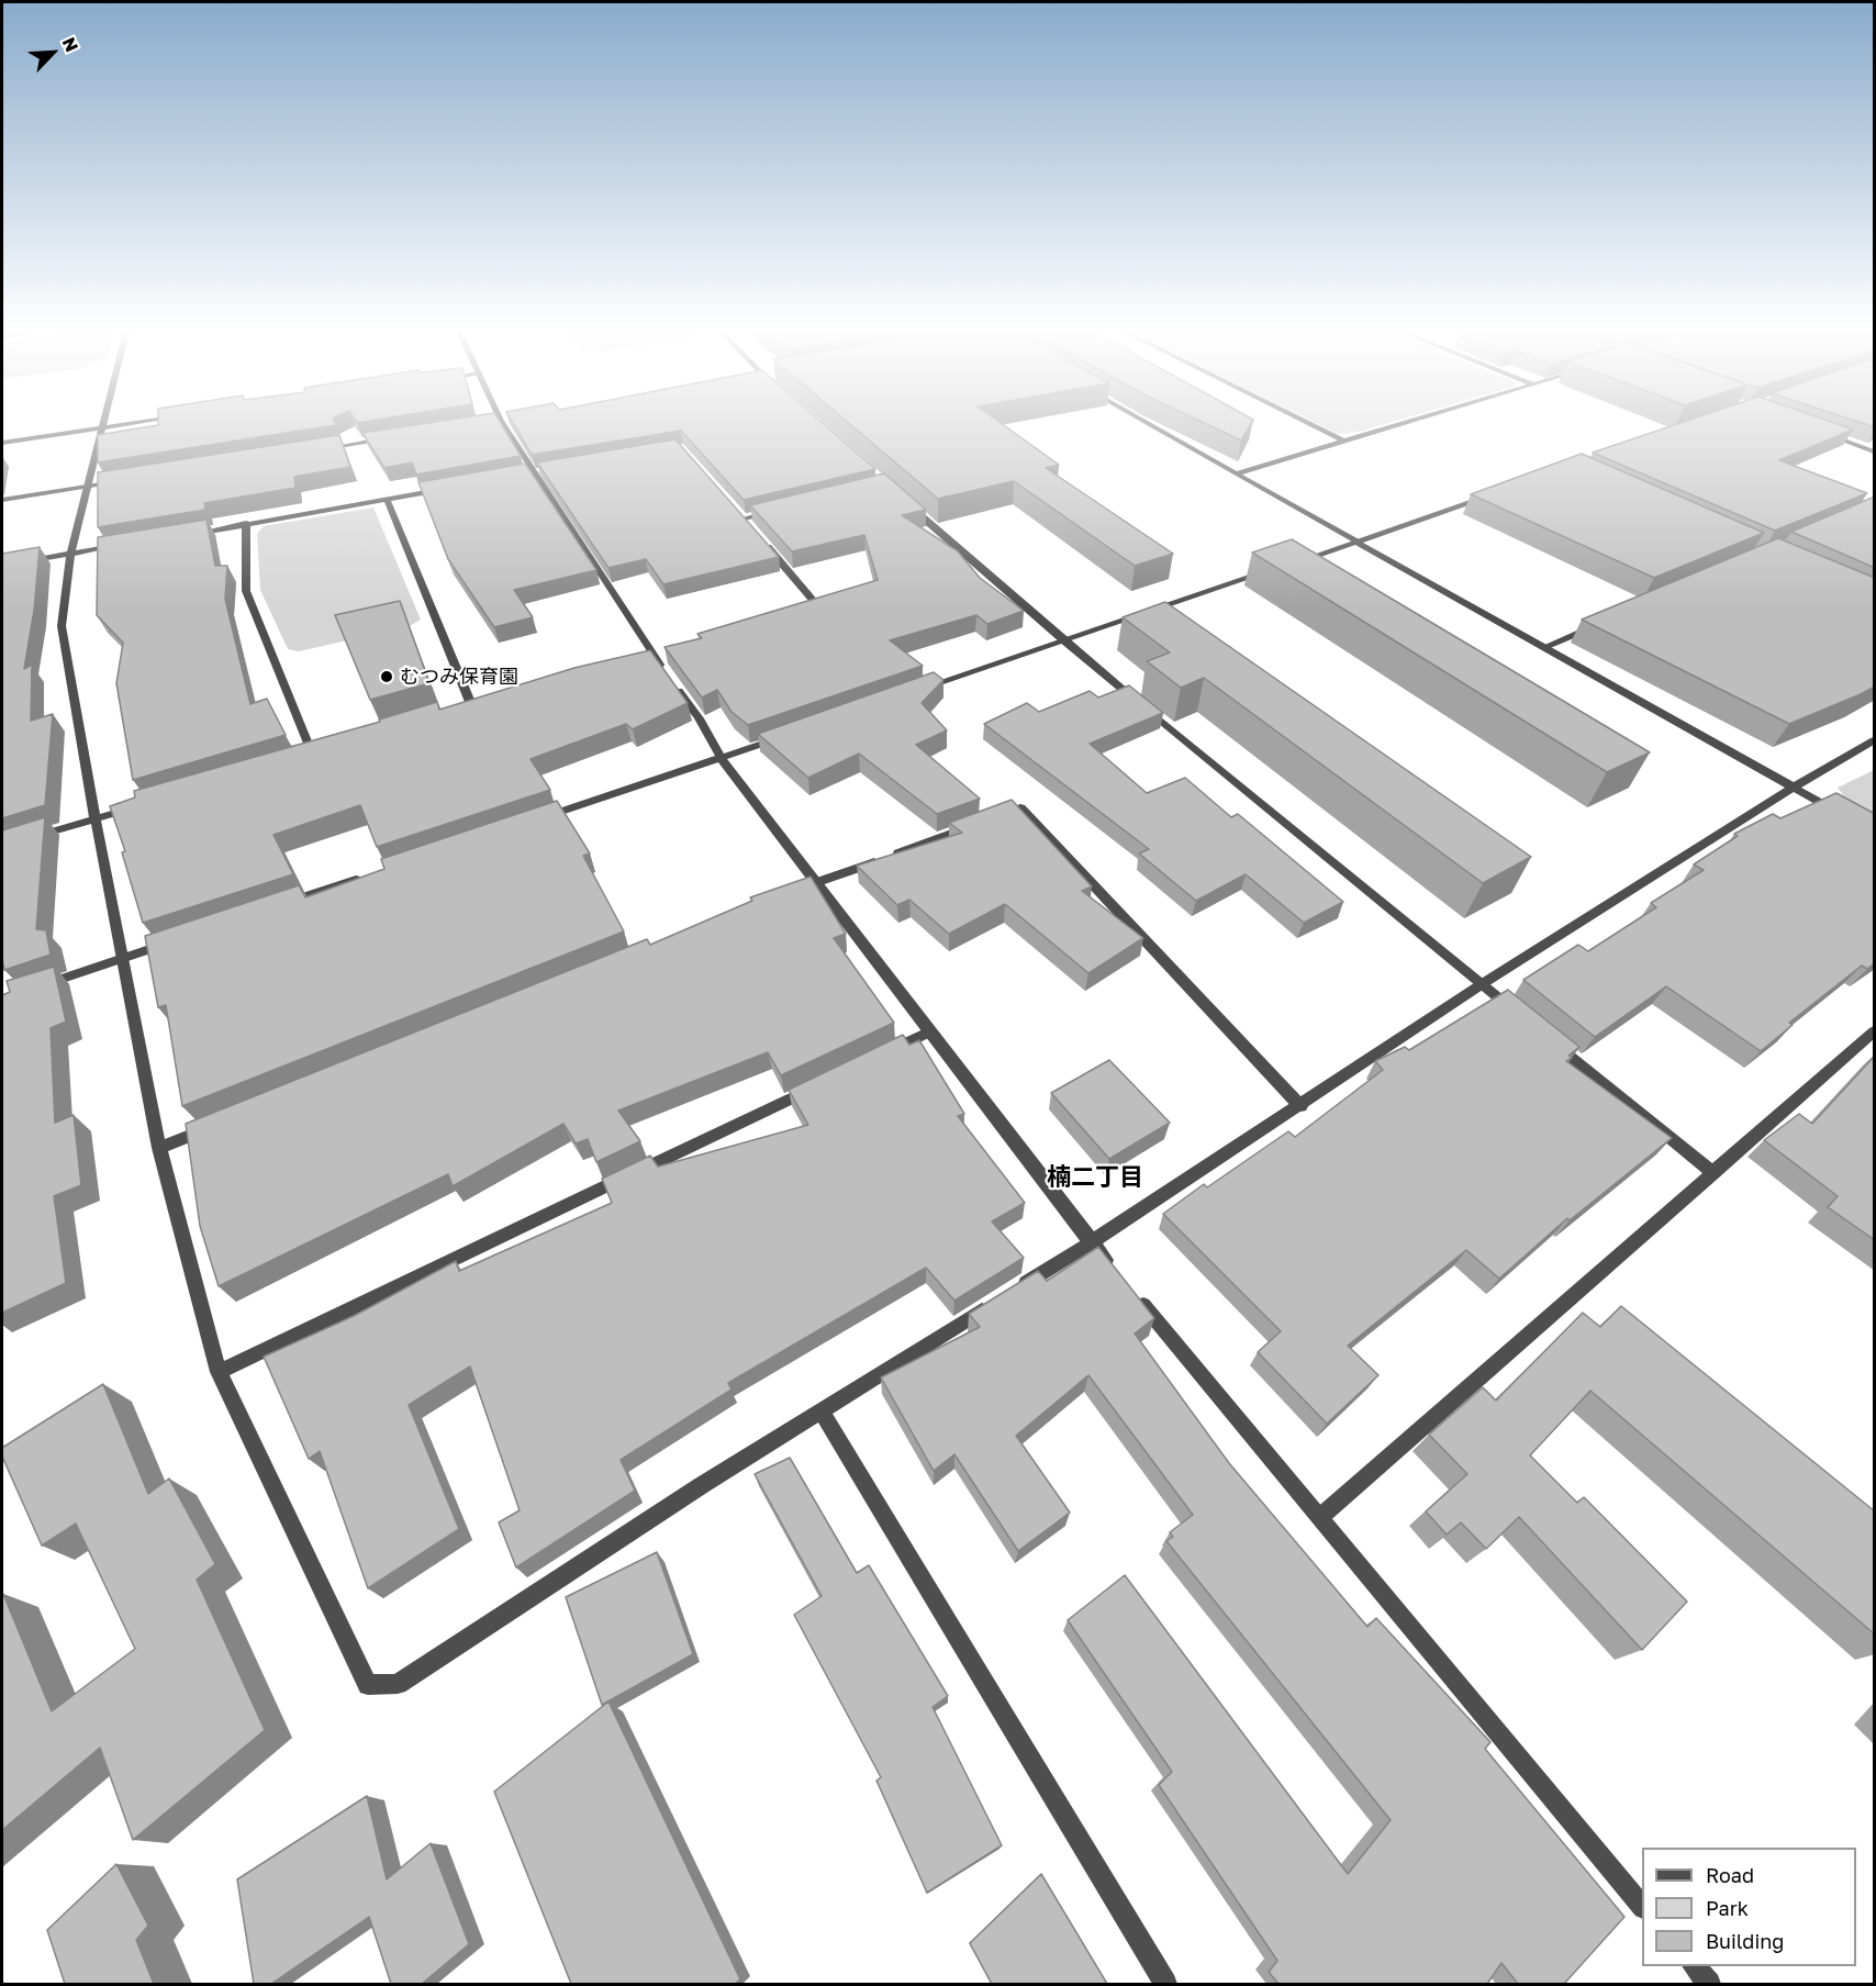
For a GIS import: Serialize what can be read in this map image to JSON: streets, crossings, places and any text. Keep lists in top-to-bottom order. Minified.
{"districts":["楠二丁目"],"places":["むつみ保育園"],"legend":["Road","Park","Building"],"north":"top right"}
